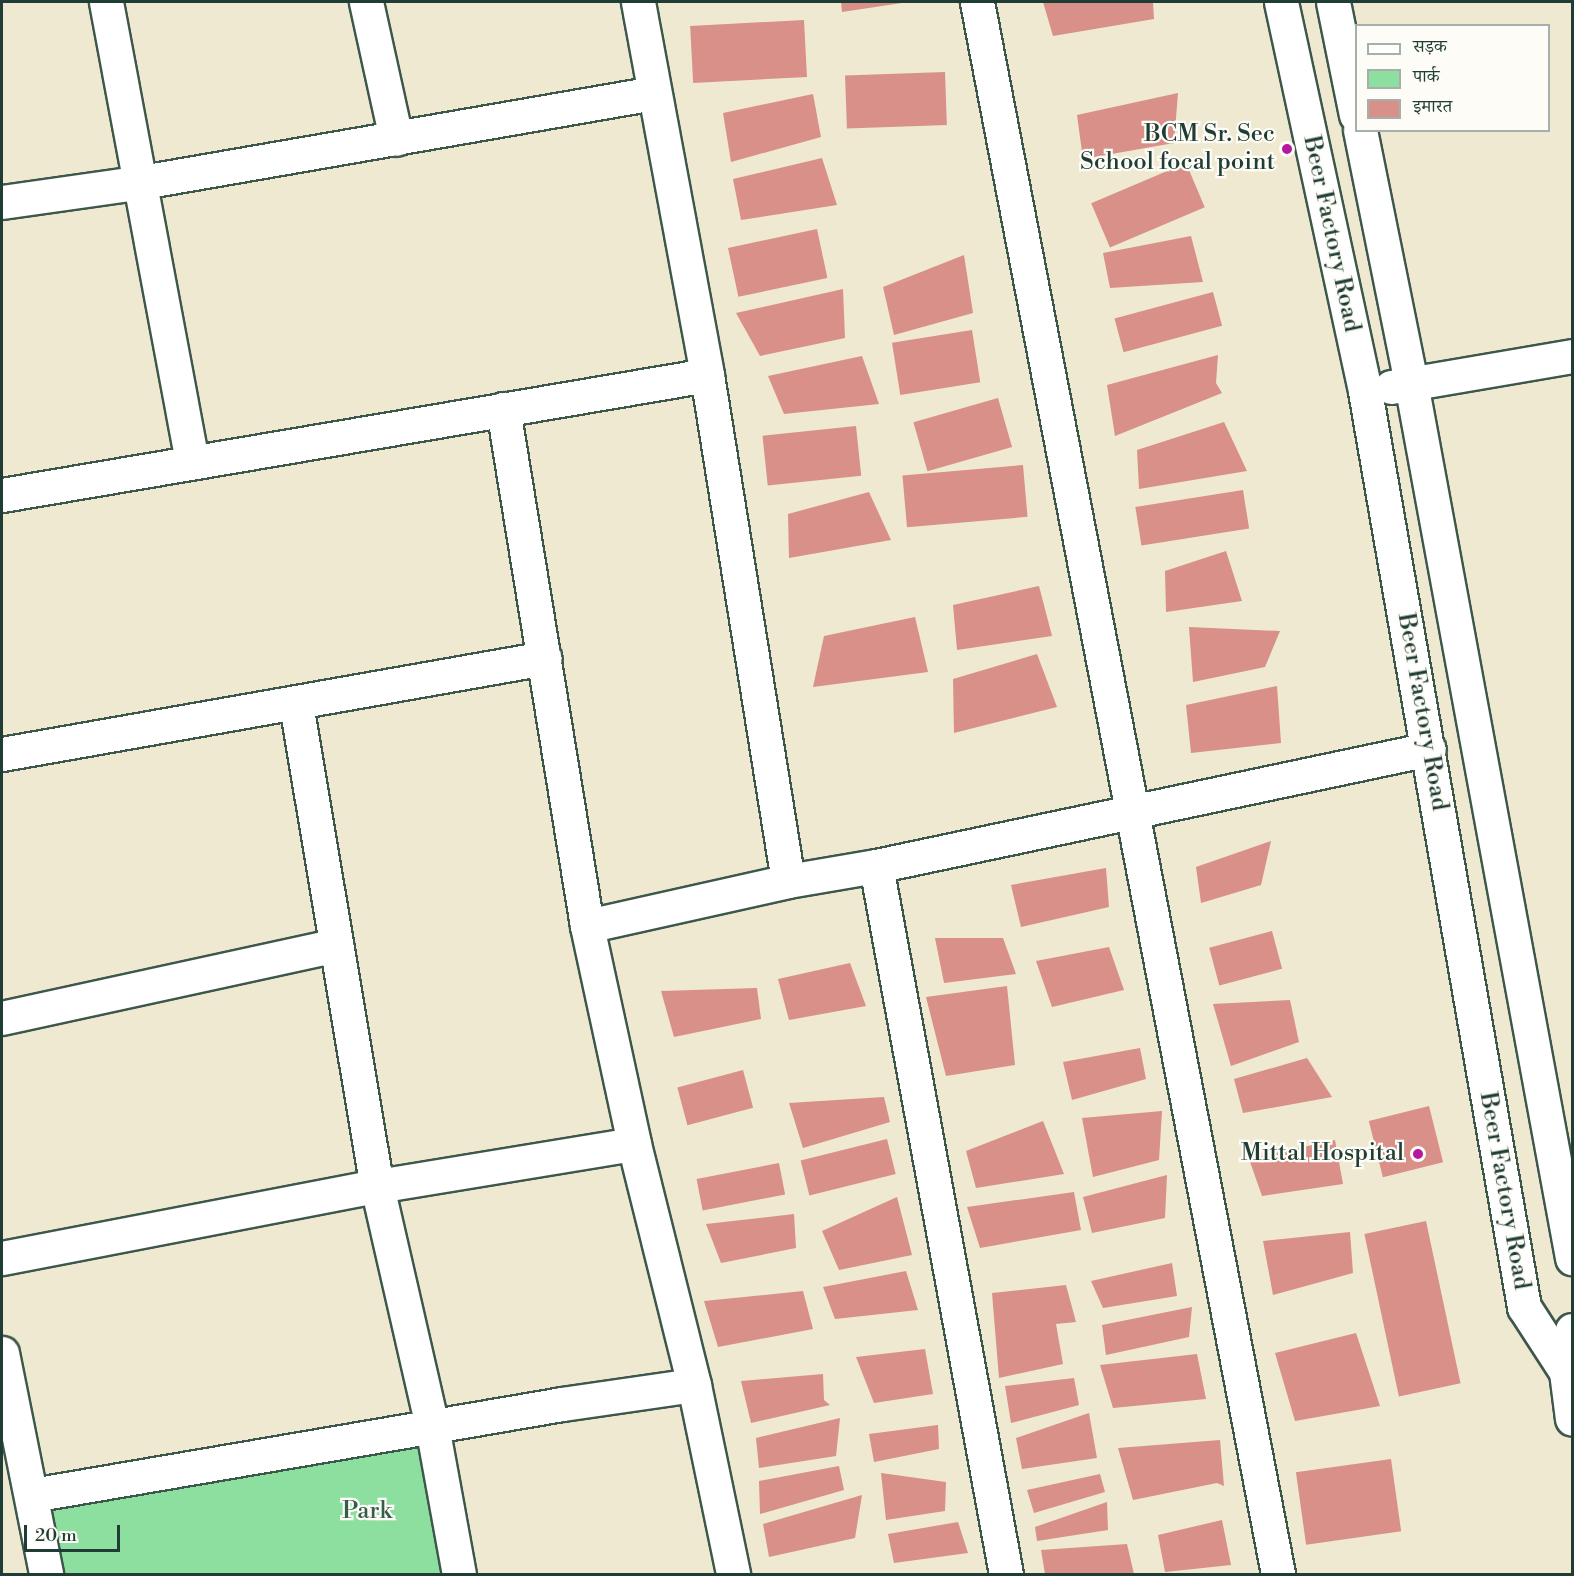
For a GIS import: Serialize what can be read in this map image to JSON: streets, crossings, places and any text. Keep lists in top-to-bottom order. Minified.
{"streets":{"street":["Beer Factory Road"]},"parks":["Park"],"places":["BCM Sr. Sec School focal point","Mittal Hospital"],"legend":["सड़क","पार्क","इमारत"],"scale_bar":"20 m"}
